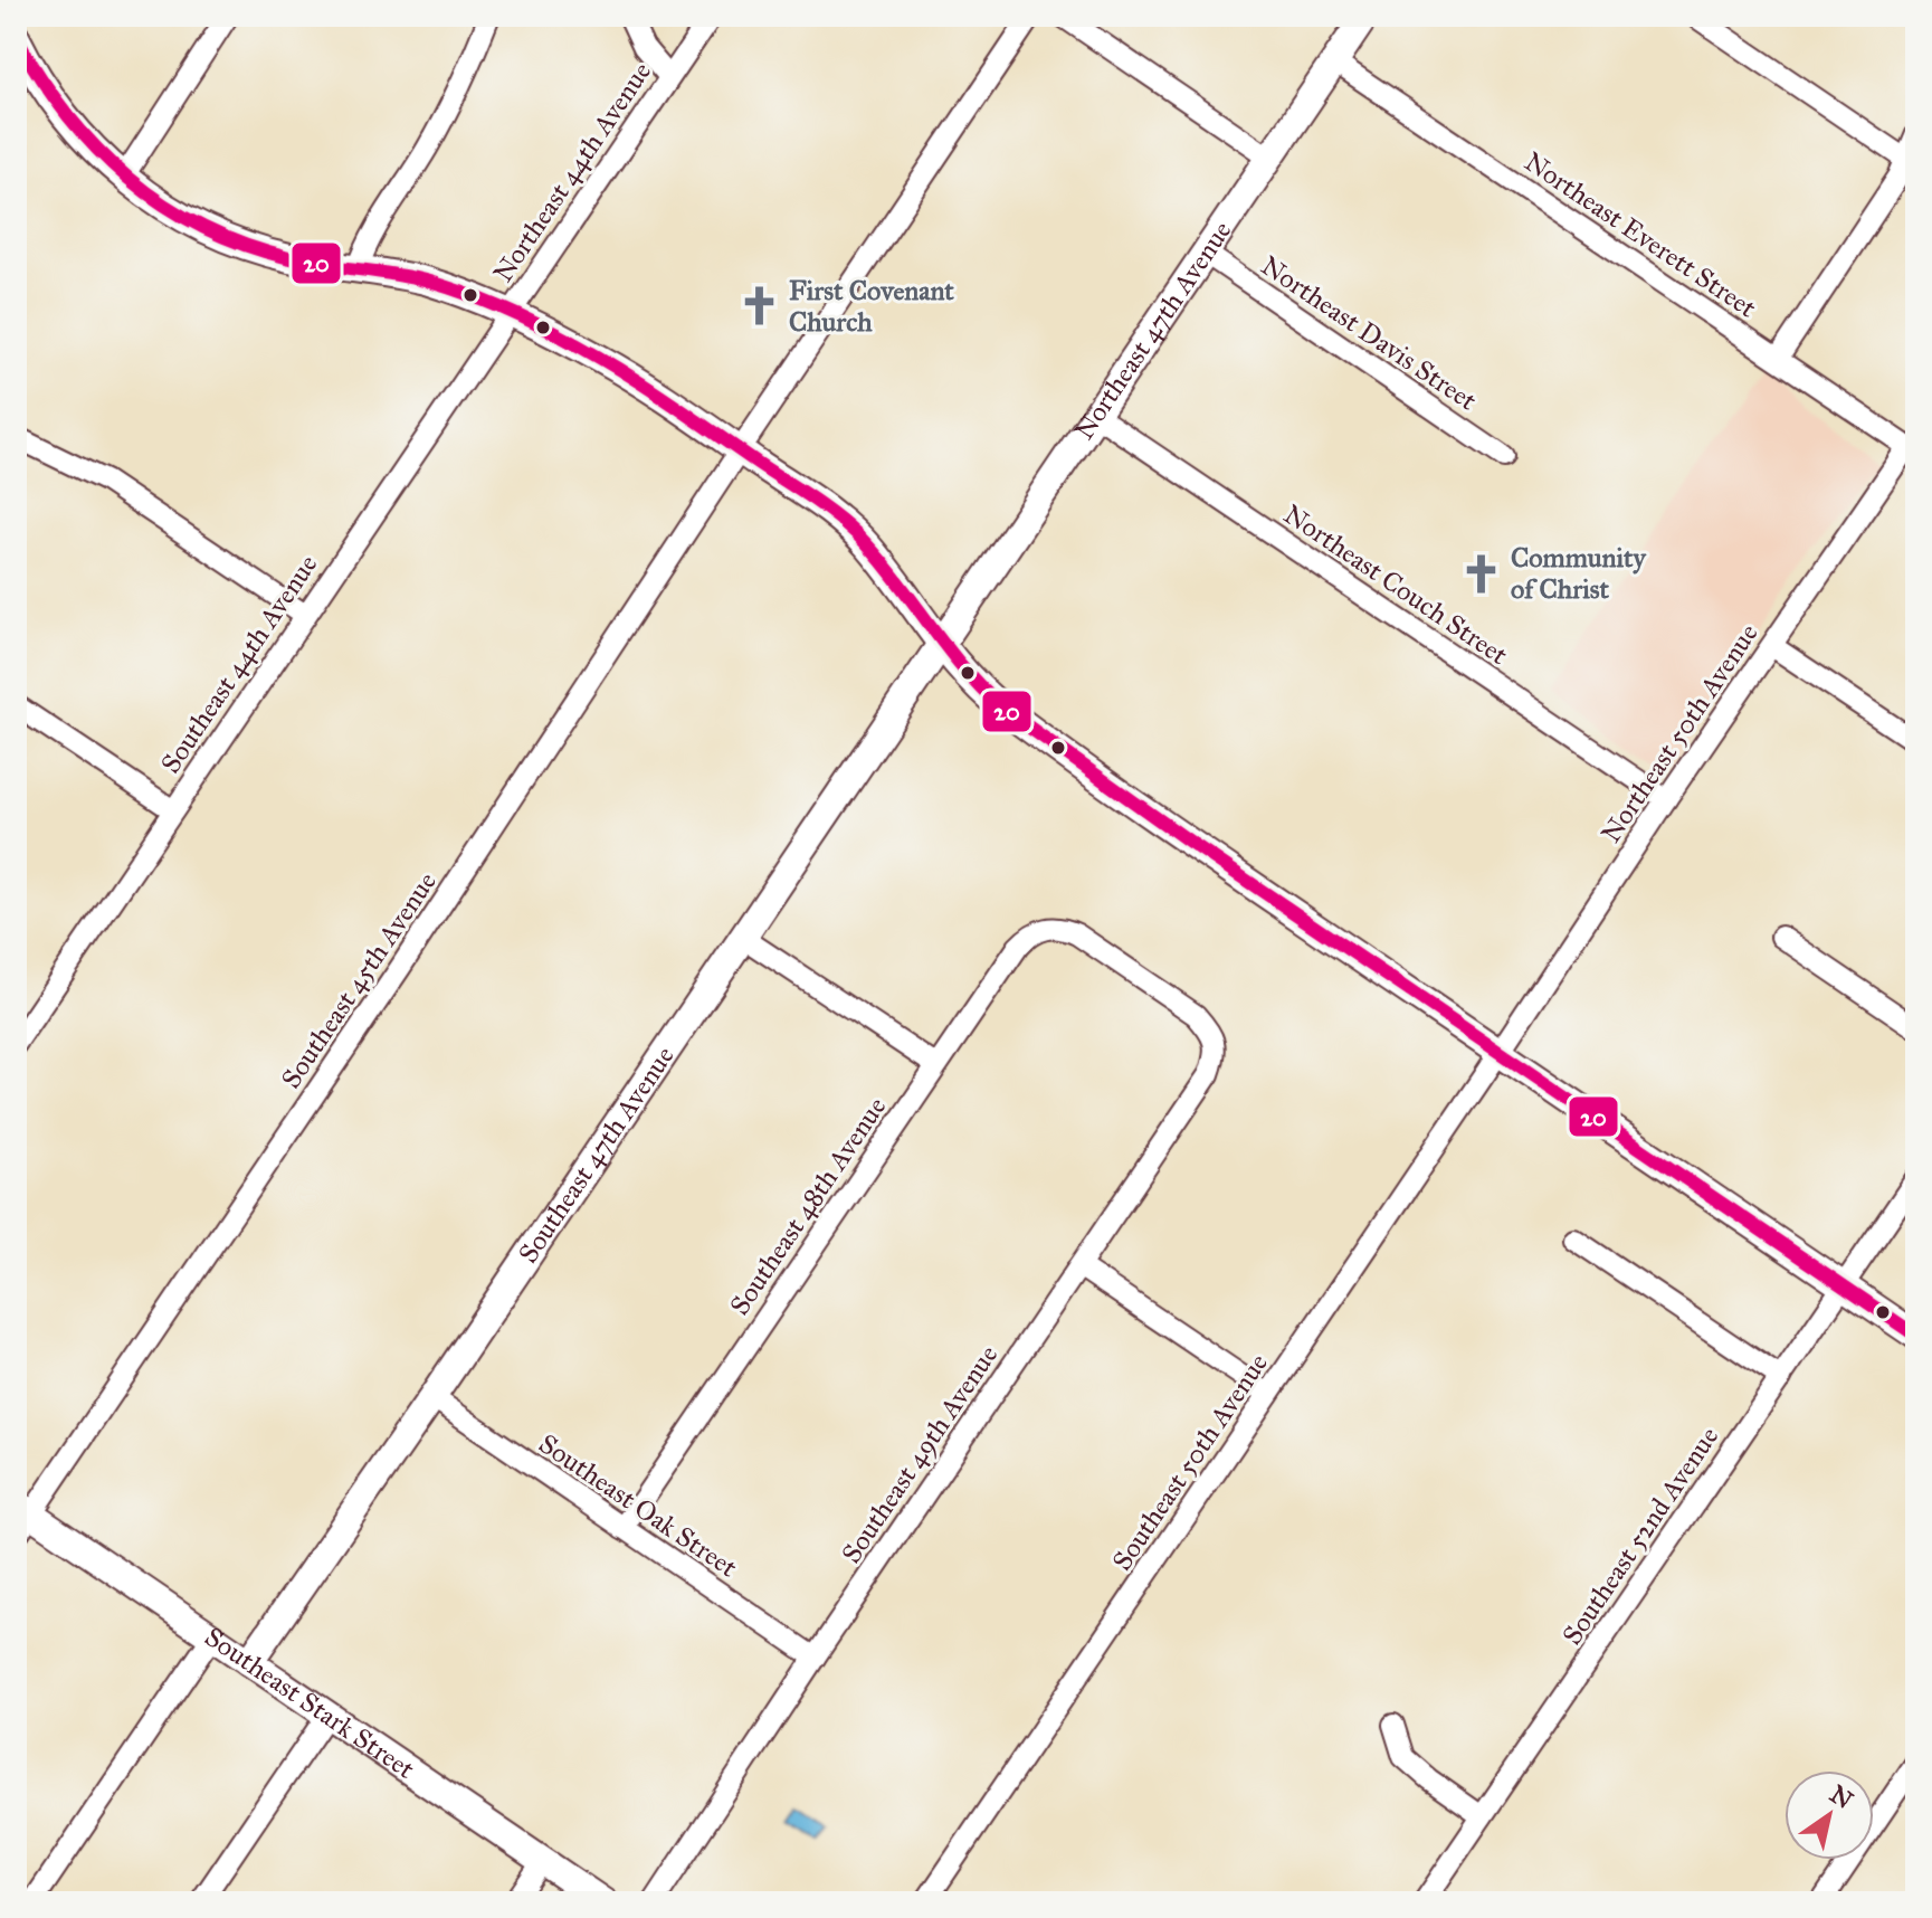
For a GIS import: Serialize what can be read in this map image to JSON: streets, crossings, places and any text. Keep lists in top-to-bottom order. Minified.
{"streets":{"street":["Northeast 44th Avenue","Northeast Everett Street","Northeast 47th Avenue","Northeast Davis Street","Northeast Couch Street","Southeast 44th Avenue","Northeast 50th Avenue","Southeast 45th Avenue","Southeast 47th Avenue","Southeast 48th Avenue","Southeast 49th Avenue","Southeast 50th Avenue","Southeast Oak Street","Southeast 52nd Avenue","Southeast Stark Street"]},"crossings":[["Northeast 44th Avenue","Southeast 44th Avenue"],["Northeast Everett Street","Northeast 47th Avenue"],["Northeast Everett Street","Northeast 50th Avenue"],["Northeast 47th Avenue","Northeast Davis Street"],["Northeast 47th Avenue","Northeast Couch Street"],["Northeast 47th Avenue","Southeast 47th Avenue"],["Northeast Couch Street","Northeast 50th Avenue"],["Northeast 50th Avenue","Southeast 50th Avenue"],["Southeast 45th Avenue","Southeast Stark Street"],["Southeast 47th Avenue","Southeast Oak Street"],["Southeast 47th Avenue","Southeast Stark Street"],["Southeast 48th Avenue","Southeast 49th Avenue"],["Southeast 48th Avenue","Southeast Oak Street"],["Southeast 49th Avenue","Southeast Oak Street"]],"places":{"church":["First Covenant Church","Community of Christ"]},"lines":["transit line 20"],"north":"top right"}
